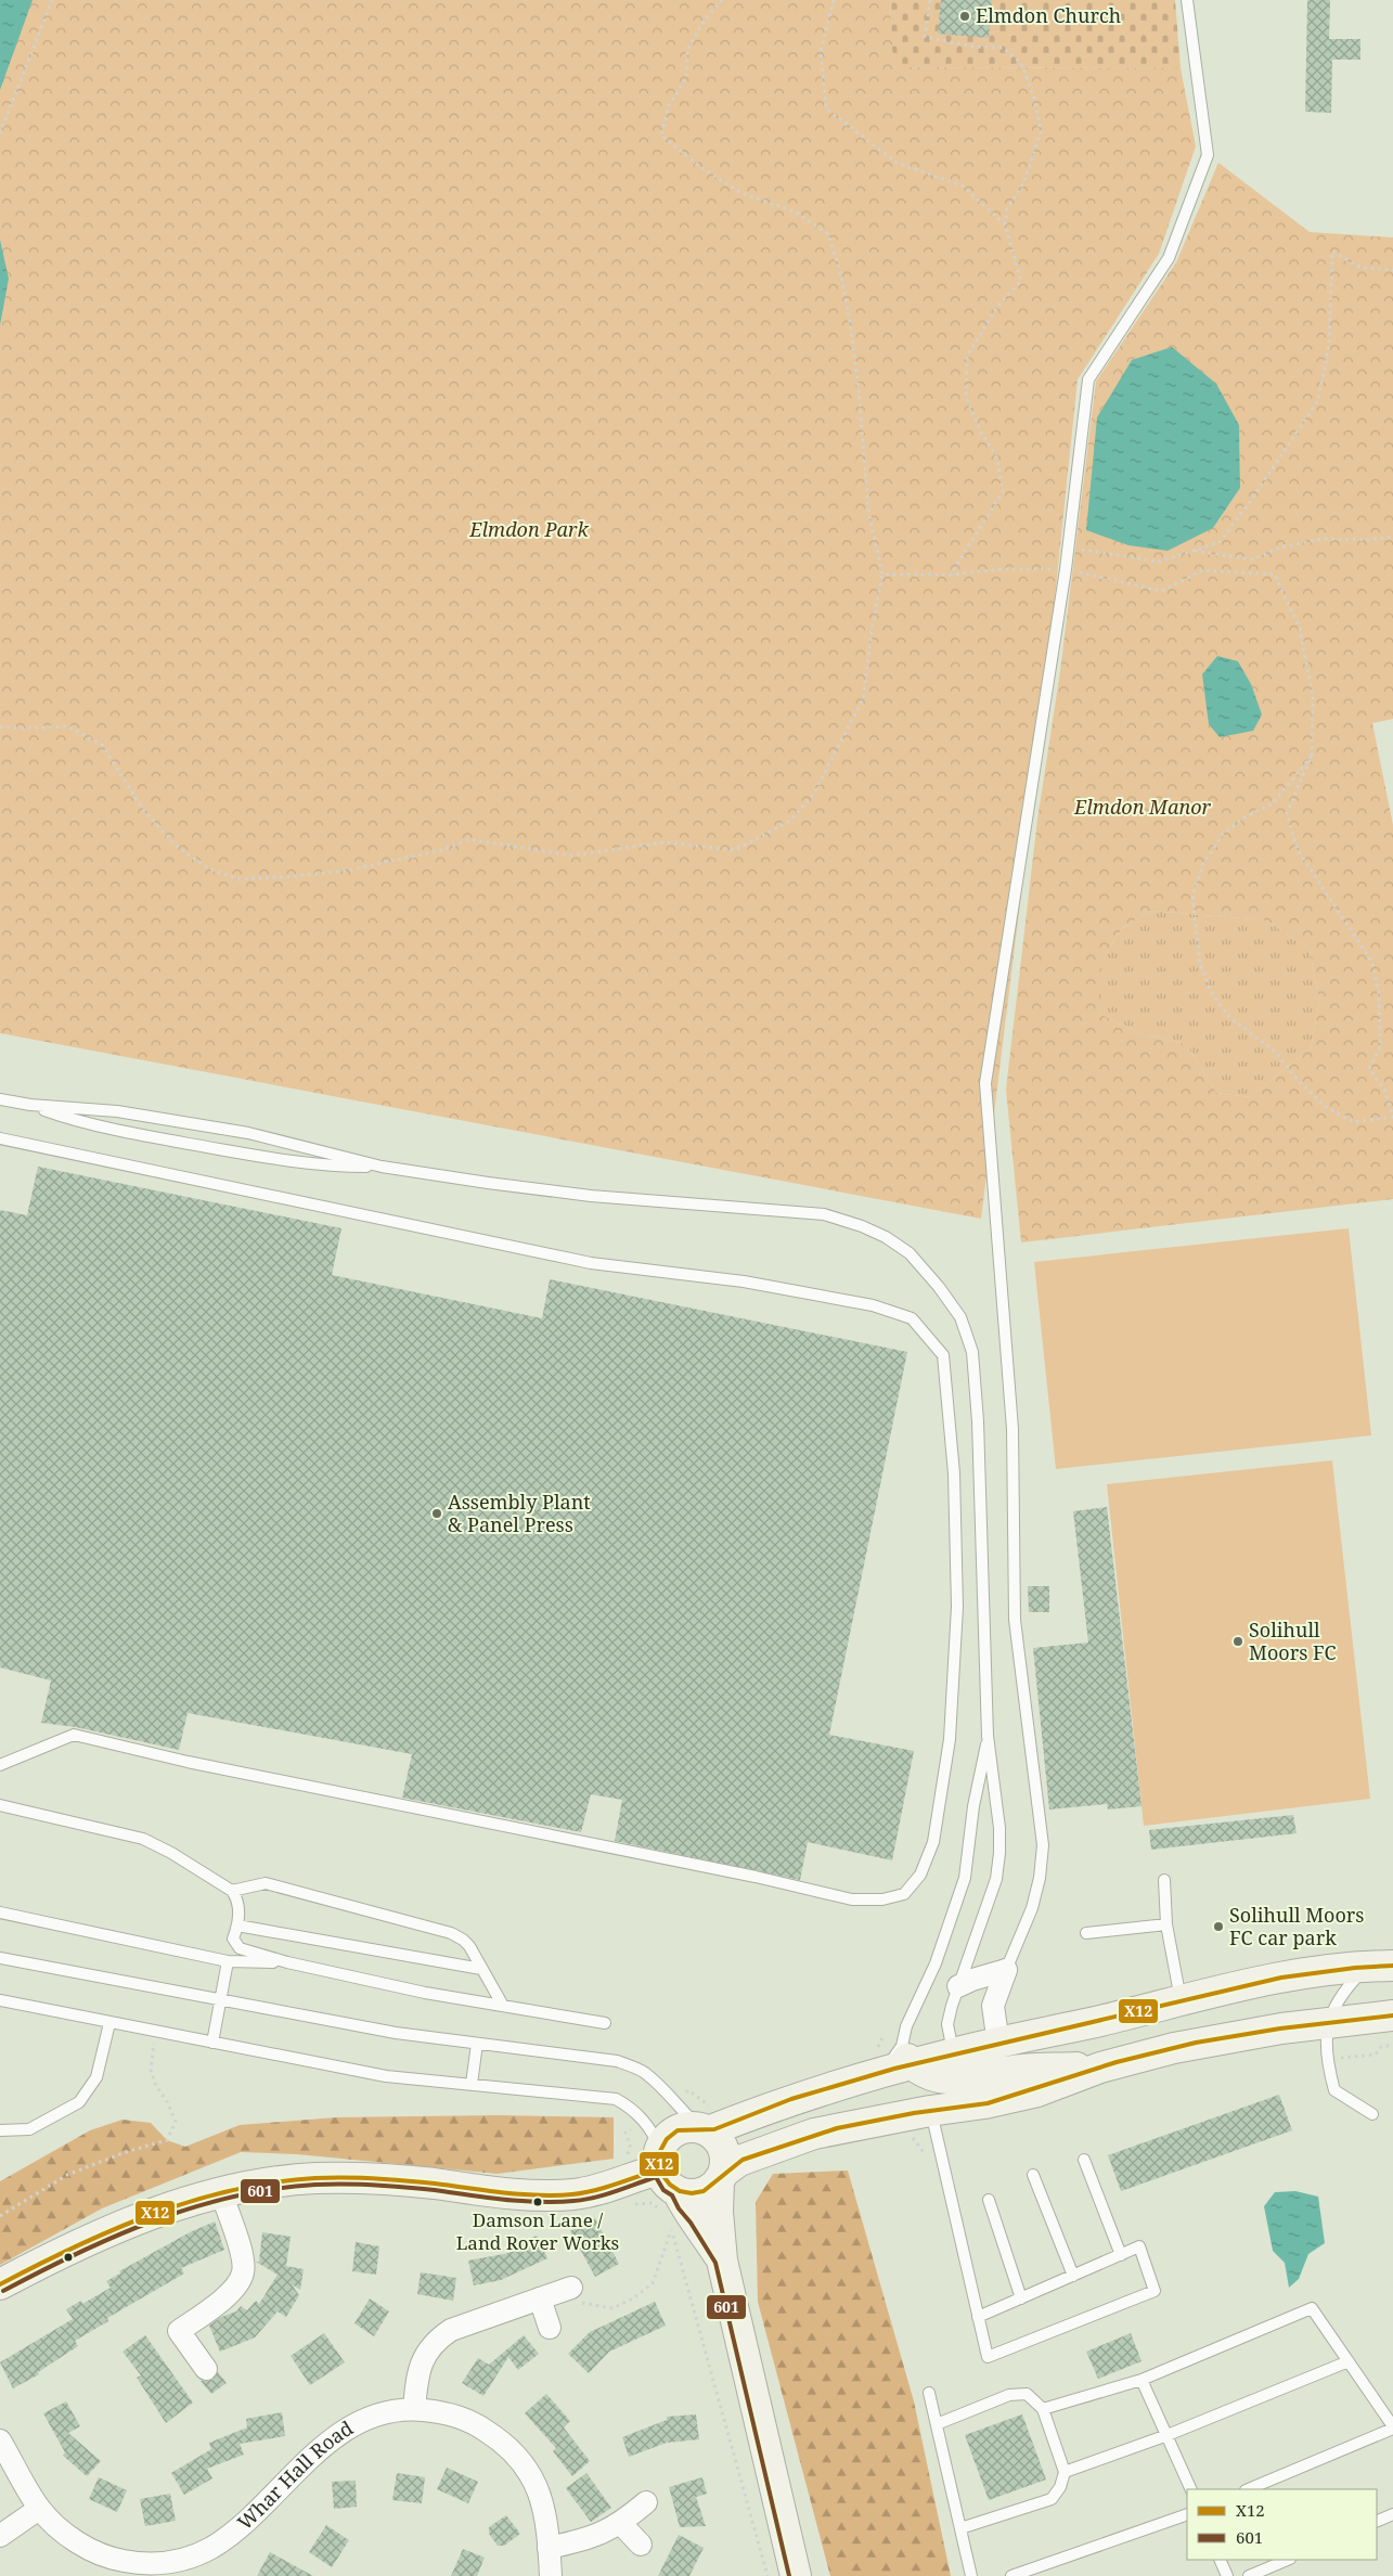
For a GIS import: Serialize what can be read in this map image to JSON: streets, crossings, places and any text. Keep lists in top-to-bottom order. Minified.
{"streets":{"street":["Whar Hall Road"]},"parks":["Elmdon Park","Elmdon Manor"],"places":["Elmdon Church","Assembly Plant & Panel Press","Solihull Moors FC","Solihull Moors FC car park","Damson Lane / Land Rover Works"],"lines":["transit line X12","transit line 601"],"legend":["X12","601"]}
